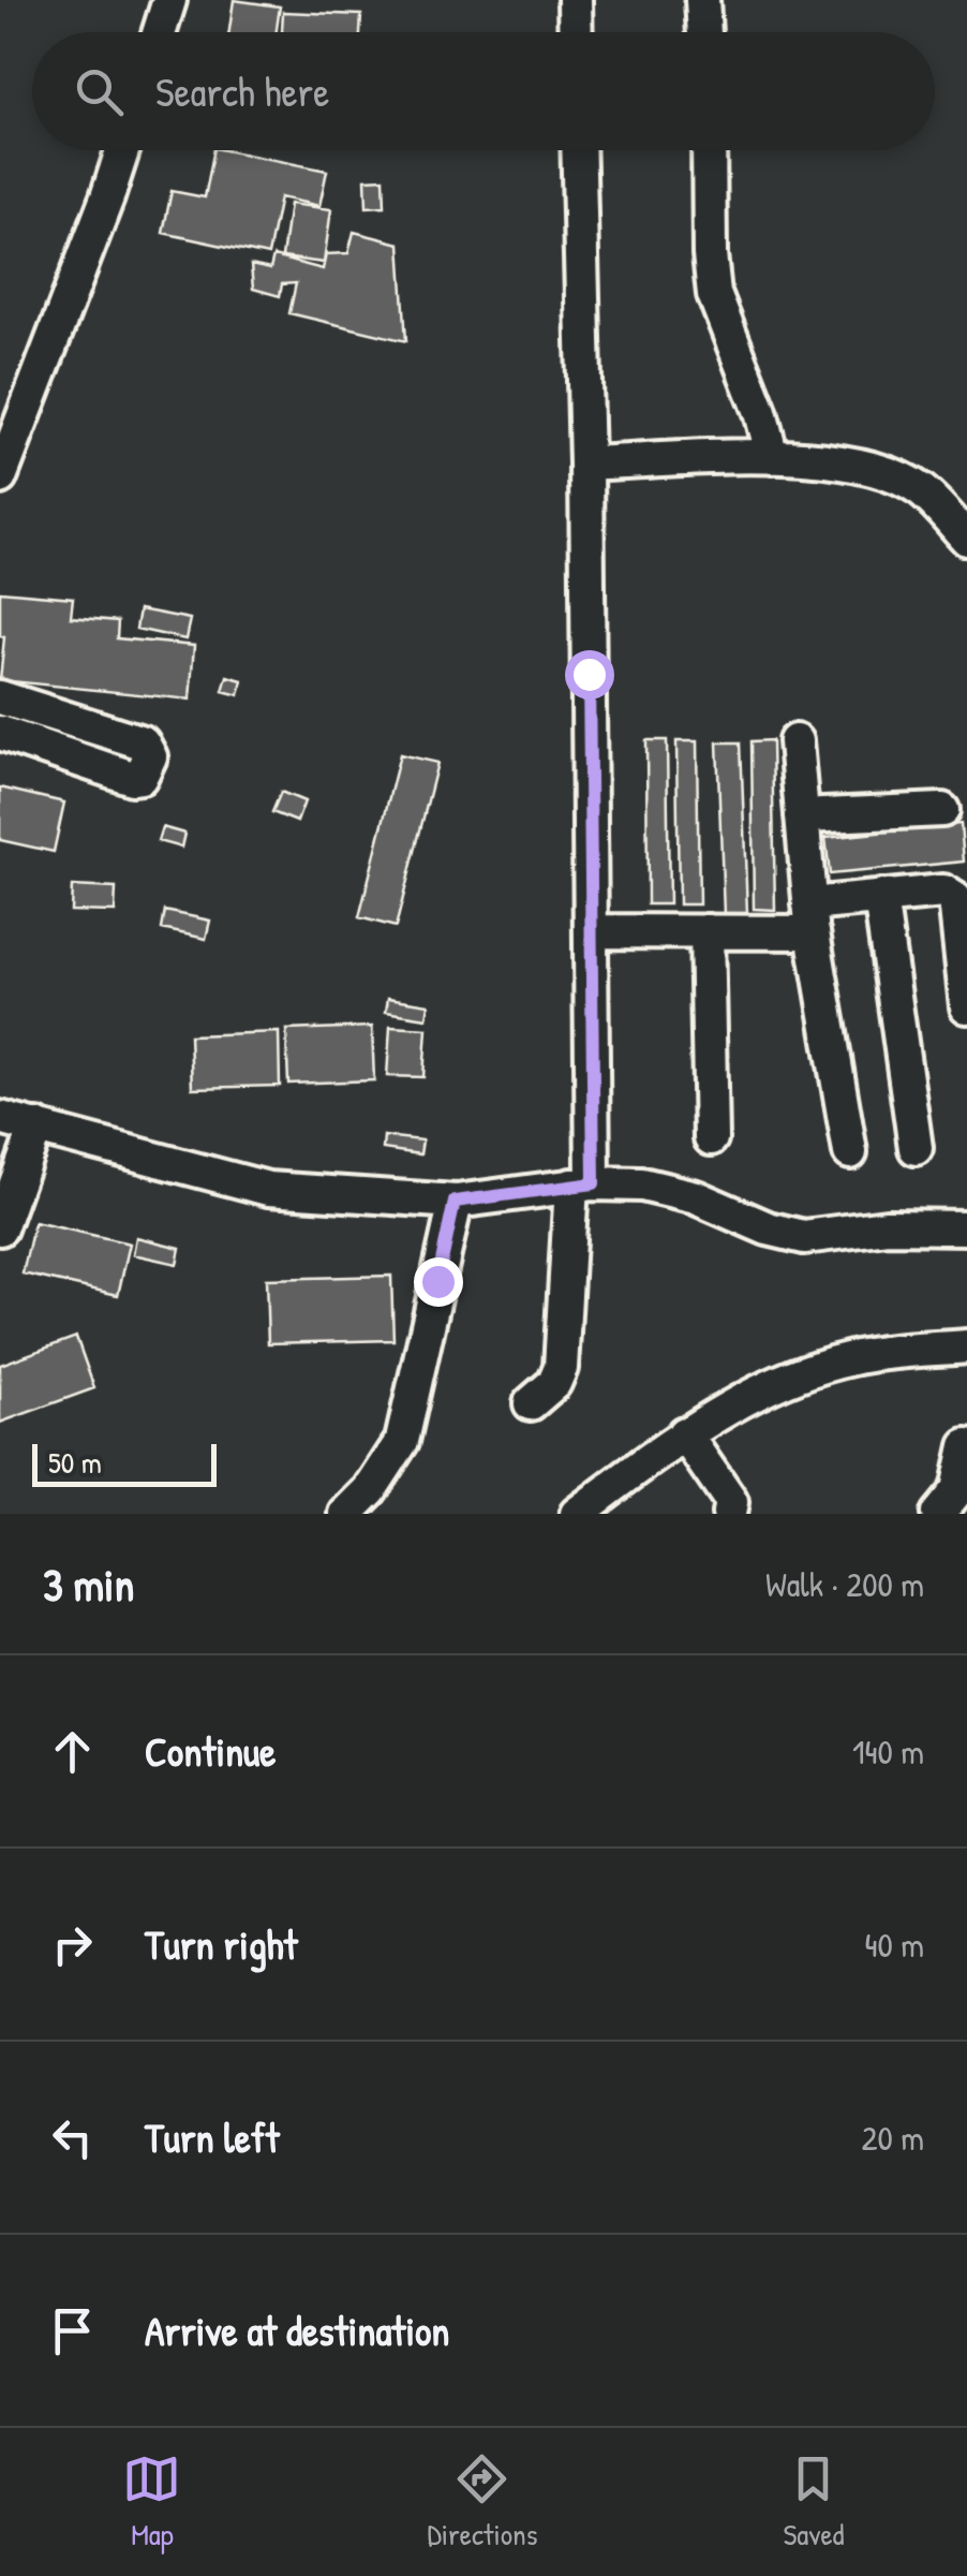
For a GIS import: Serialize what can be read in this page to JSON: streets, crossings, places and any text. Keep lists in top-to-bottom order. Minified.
{"scale_bar":"50 m","page":{"search":"Search here","scale":"50 m","heading":["3 min","Walk · 200 m"],"list":[["Continue","140 m"],["Turn right","40 m"],["Turn left","20 m"],"Arrive at destination"],"nav":["Map","Directions","Saved"]}}
